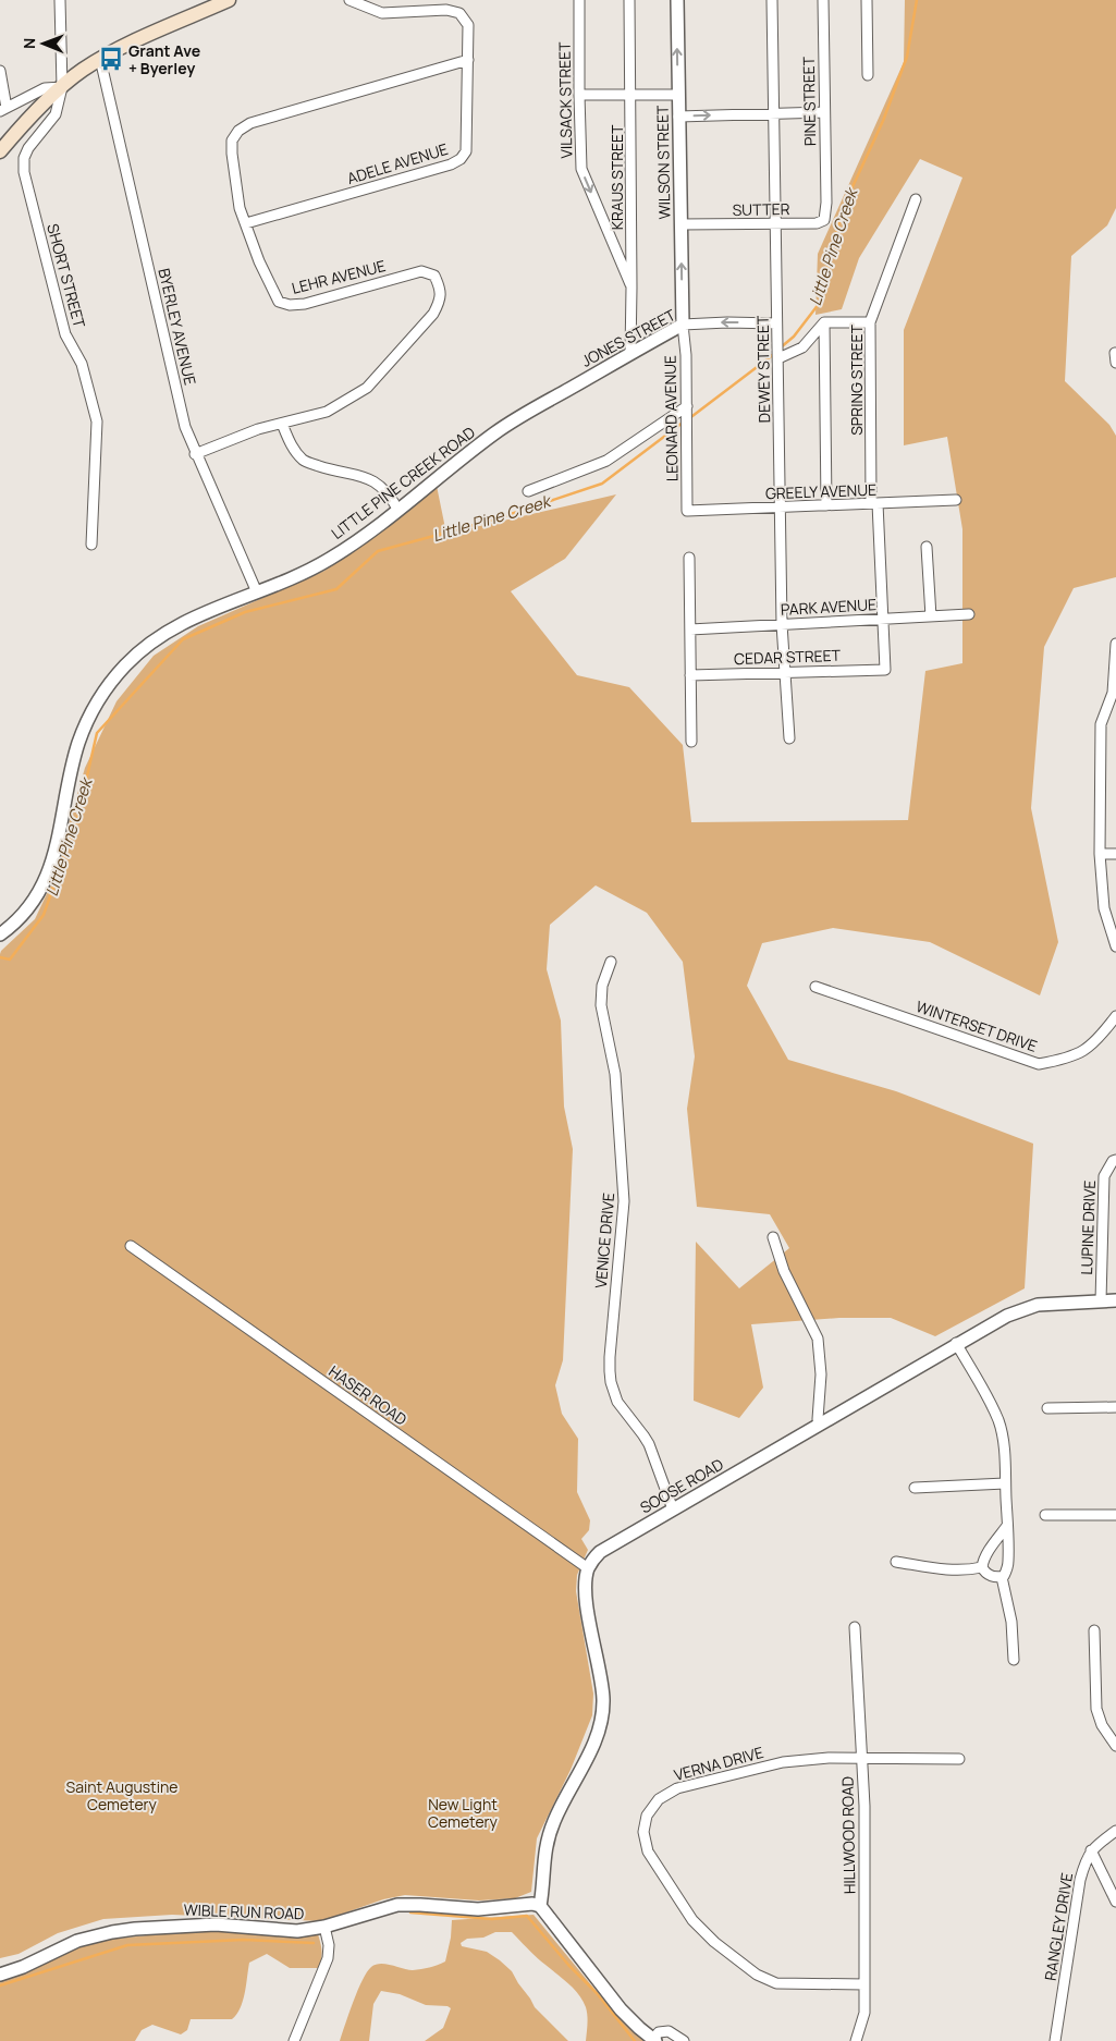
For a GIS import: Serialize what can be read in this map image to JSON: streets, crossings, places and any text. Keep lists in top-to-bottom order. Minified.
{"streets":{"street":["VILSACK STREET","PINE STREET","WILSON STREET","ADELE AVENUE","KRAUS STREET","SUTTER","SHORT STREET","LEHR AVENUE","BYERLEY AVENUE","JONES STREET","DEWEY STREET","SPRING STREET","LEONARD AVENUE","LITTLE PINE CREEK ROAD","GREELY AVENUE","PARK AVENUE","CEDAR STREET","WINTERSET DRIVE","LUPINE DRIVE","VENICE DRIVE","HASER ROAD","SOOSE ROAD","VERNA DRIVE","HILLWOOD ROAD","WIBLE RUN ROAD","RANGLEY DRIVE"]},"crossings":[["VILSACK STREET","KRAUS STREET"],["PINE STREET","SUTTER"],["WILSON STREET","SUTTER"],["WILSON STREET","JONES STREET"],["WILSON STREET","LEONARD AVENUE"],["ADELE AVENUE","LEHR AVENUE"],["KRAUS STREET","JONES STREET"],["SUTTER","DEWEY STREET"],["LEHR AVENUE","BYERLEY AVENUE"],["BYERLEY AVENUE","LITTLE PINE CREEK ROAD"],["JONES STREET","DEWEY STREET"],["JONES STREET","LEONARD AVENUE"],["JONES STREET","LITTLE PINE CREEK ROAD"],["DEWEY STREET","GREELY AVENUE"],["DEWEY STREET","PARK AVENUE"],["DEWEY STREET","CEDAR STREET"],["SPRING STREET","GREELY AVENUE"],["SPRING STREET","PARK AVENUE"],["SPRING STREET","CEDAR STREET"],["LEONARD AVENUE","GREELY AVENUE"],["LUPINE DRIVE","SOOSE ROAD"],["VENICE DRIVE","SOOSE ROAD"],["HASER ROAD","SOOSE ROAD"],["VERNA DRIVE","HILLWOOD ROAD"]],"one_way":["VILSACK STREET","WILSON STREET","JONES STREET"],"water":["Little Pine Creek"],"parks":["Saint Augustine Cemetery","New Light Cemetery"],"places":{"bus stop":["Grant Ave + Byerley"]},"north":"left"}
